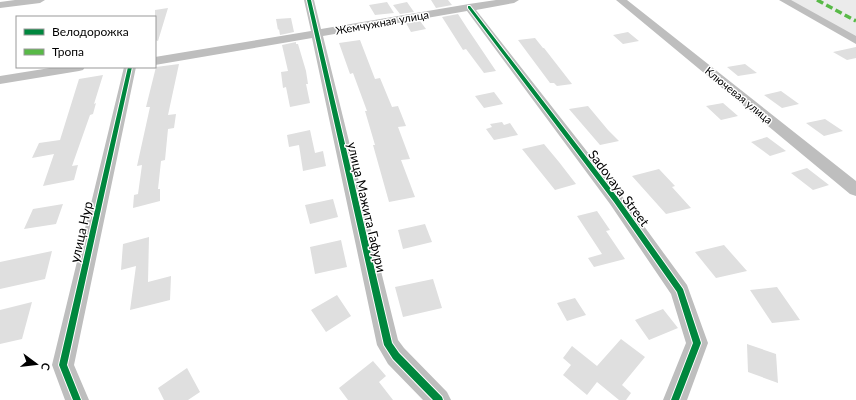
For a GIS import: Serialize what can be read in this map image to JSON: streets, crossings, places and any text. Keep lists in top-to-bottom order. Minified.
{"streets":{"street":["Жемчужная улица","Ключевая улица","Sadovaya Street","улица Мажита Гафури","улица Нур"]},"crossings":[["Жемчужная улица","Sadovaya Street"],["Жемчужная улица","улица Мажита Гафури"]],"legend":["Велодорожка","Тропа"],"north":"right"}
